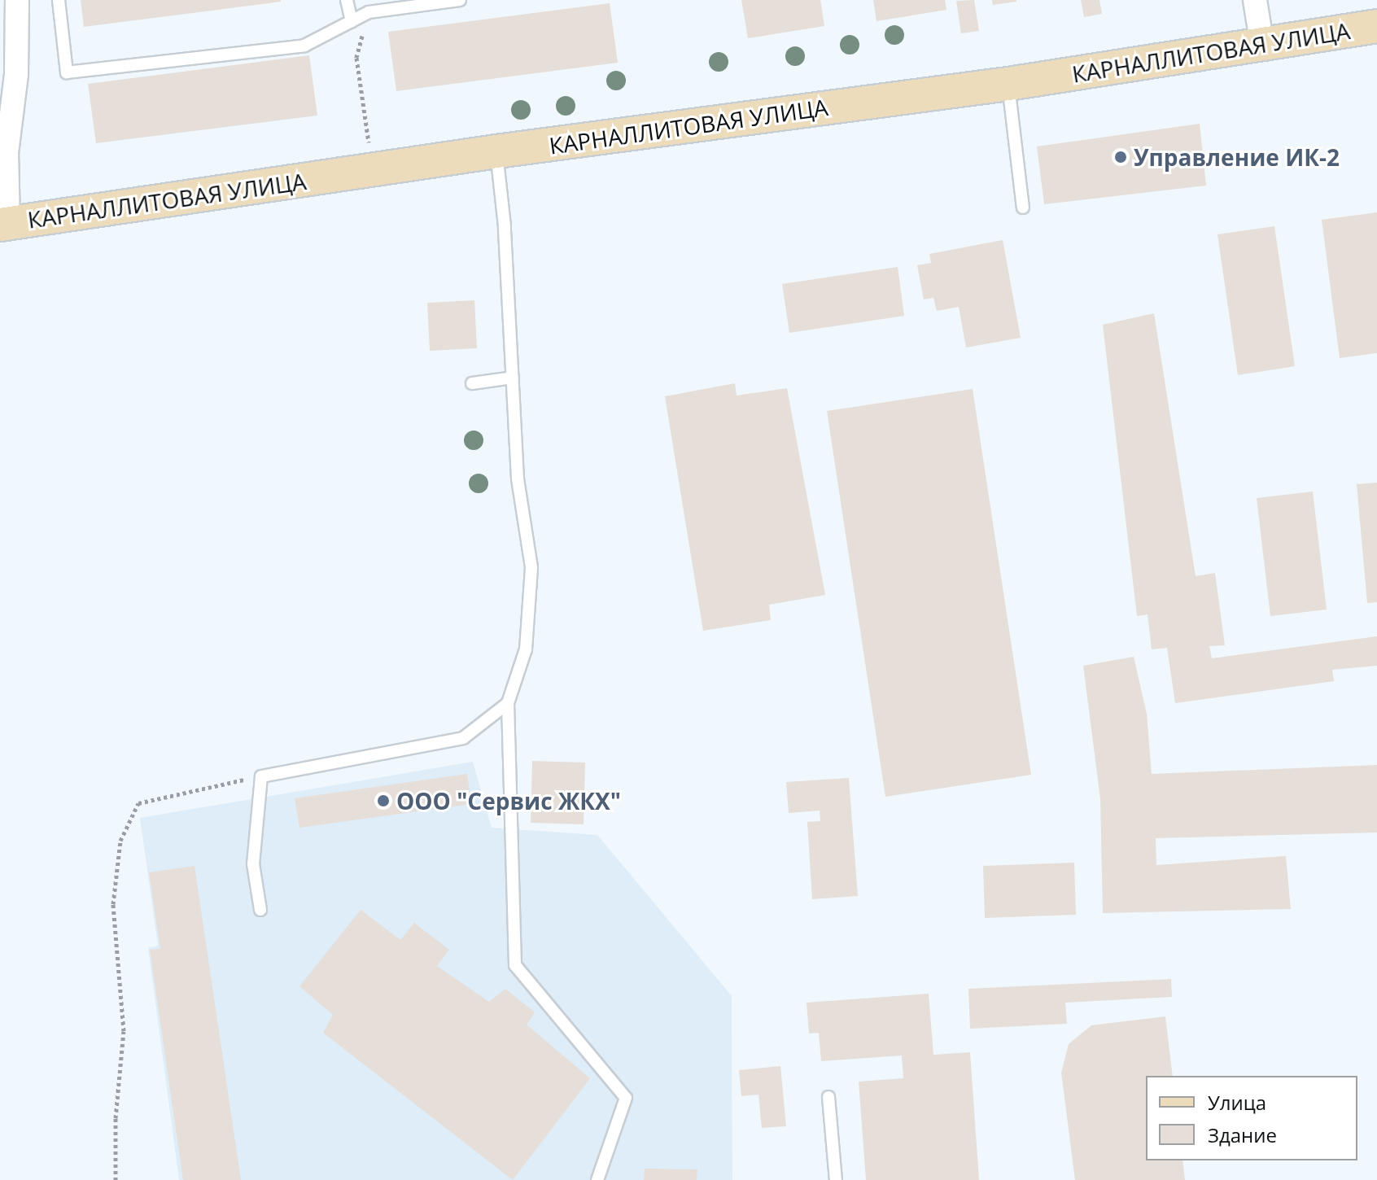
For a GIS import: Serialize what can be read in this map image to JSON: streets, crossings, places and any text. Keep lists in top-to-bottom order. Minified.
{"streets":{"street":["КАРНАЛЛИТОВАЯ УЛИЦА"]},"places":["Управление ИК-2","ООО \"Сервис ЖКХ\""],"legend":["Улица","Здание"]}
